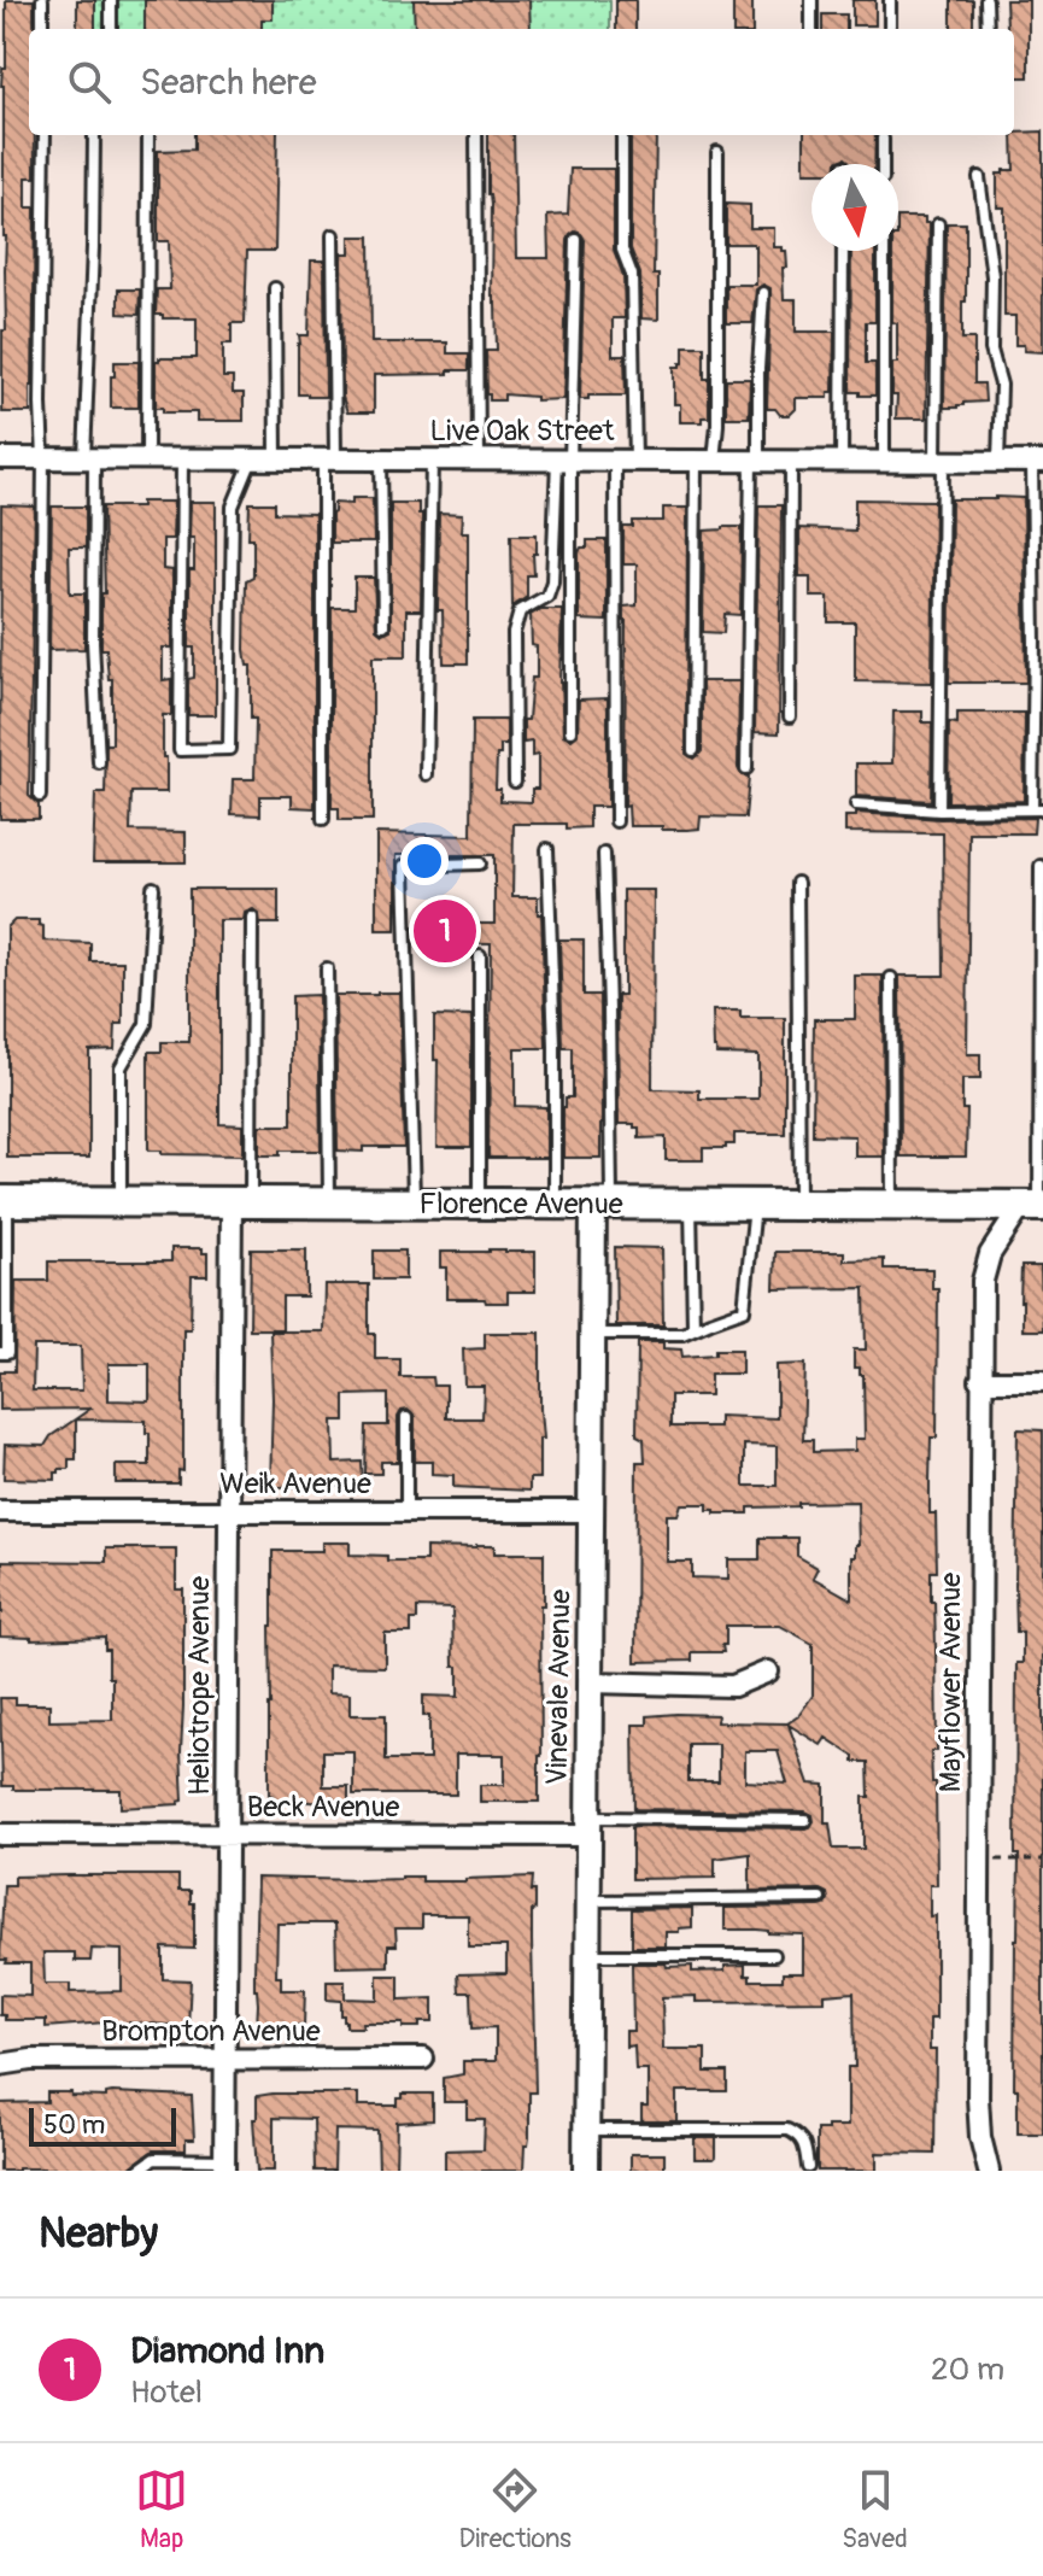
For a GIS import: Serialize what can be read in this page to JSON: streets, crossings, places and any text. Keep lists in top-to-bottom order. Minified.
{"streets":{"main road":["Florence Avenue"],"street":["Live Oak Street","Weik Avenue","Mayflower Avenue","Heliotrope Avenue","Vinevale Avenue","Beck Avenue","Brompton Avenue"]},"crossings":[["Florence Avenue","Mayflower Avenue"],["Florence Avenue","Heliotrope Avenue"],["Florence Avenue","Vinevale Avenue"],["Weik Avenue","Heliotrope Avenue"],["Weik Avenue","Vinevale Avenue"],["Heliotrope Avenue","Beck Avenue"],["Heliotrope Avenue","Brompton Avenue"],["Vinevale Avenue","Beck Avenue"]],"scale_bar":"50 m","north":"bottom","page":{"search":"Search here","pins":"1","scale":"50 m","heading":"Nearby","list":[{"mark":"1","name":"Diamond Inn","note":"Hotel","value":"20 m"}],"nav":["Map","Directions","Saved"]}}
